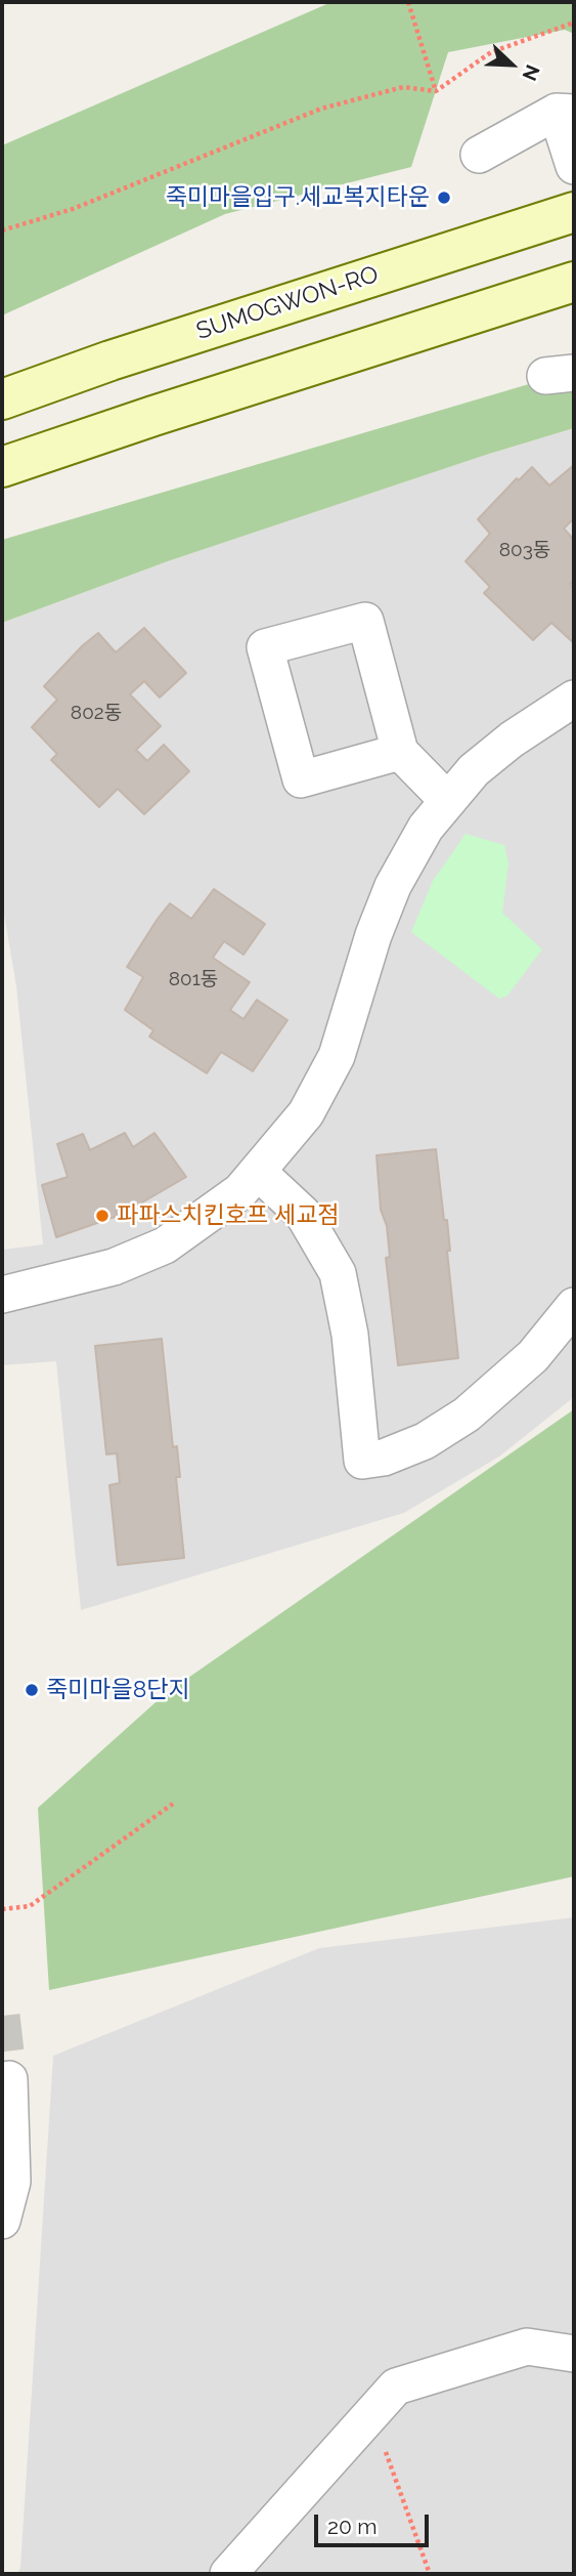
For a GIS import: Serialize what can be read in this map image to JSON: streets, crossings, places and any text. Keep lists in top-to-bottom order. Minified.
{"streets":{"street":["SUMOGWON-RO"]},"places":["죽미마을입구.세교복지타운","파파스치킨호프 세교점","죽미마을8단지"],"house_numbers":["803동","802동","801동"],"scale_bar":"20 m","north":"bottom right"}
